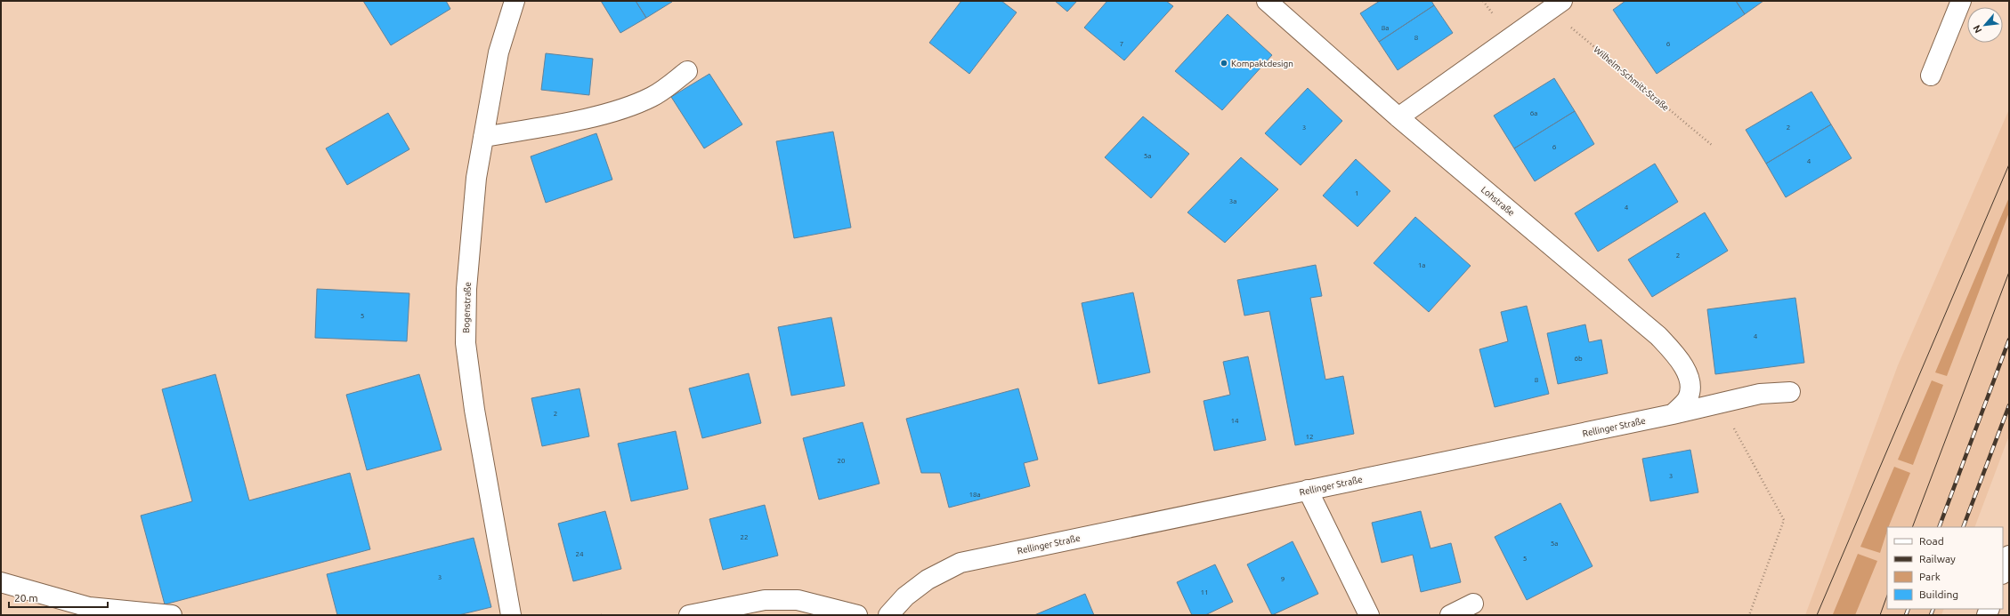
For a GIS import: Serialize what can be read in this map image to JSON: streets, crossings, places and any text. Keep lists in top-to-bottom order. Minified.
{"streets":{"street":["Lohstraße","Bogenstraße","Rellinger Straße"],"path":["Wilhelm-Schmitt-Straße"]},"crossings":[["Lohstraße","Rellinger Straße"]],"places":["Kompaktdesign"],"house_numbers":["8a","8","7","6","6a","3","2","6","5a","4","1","3a","4","2","1a","5","4","6b","8","2","14","12","20","3","18a","22","5a","24","5","3","9","11"],"legend":["Road","Railway","Park","Building"],"scale_bar":"20 m","north":"bottom left"}
